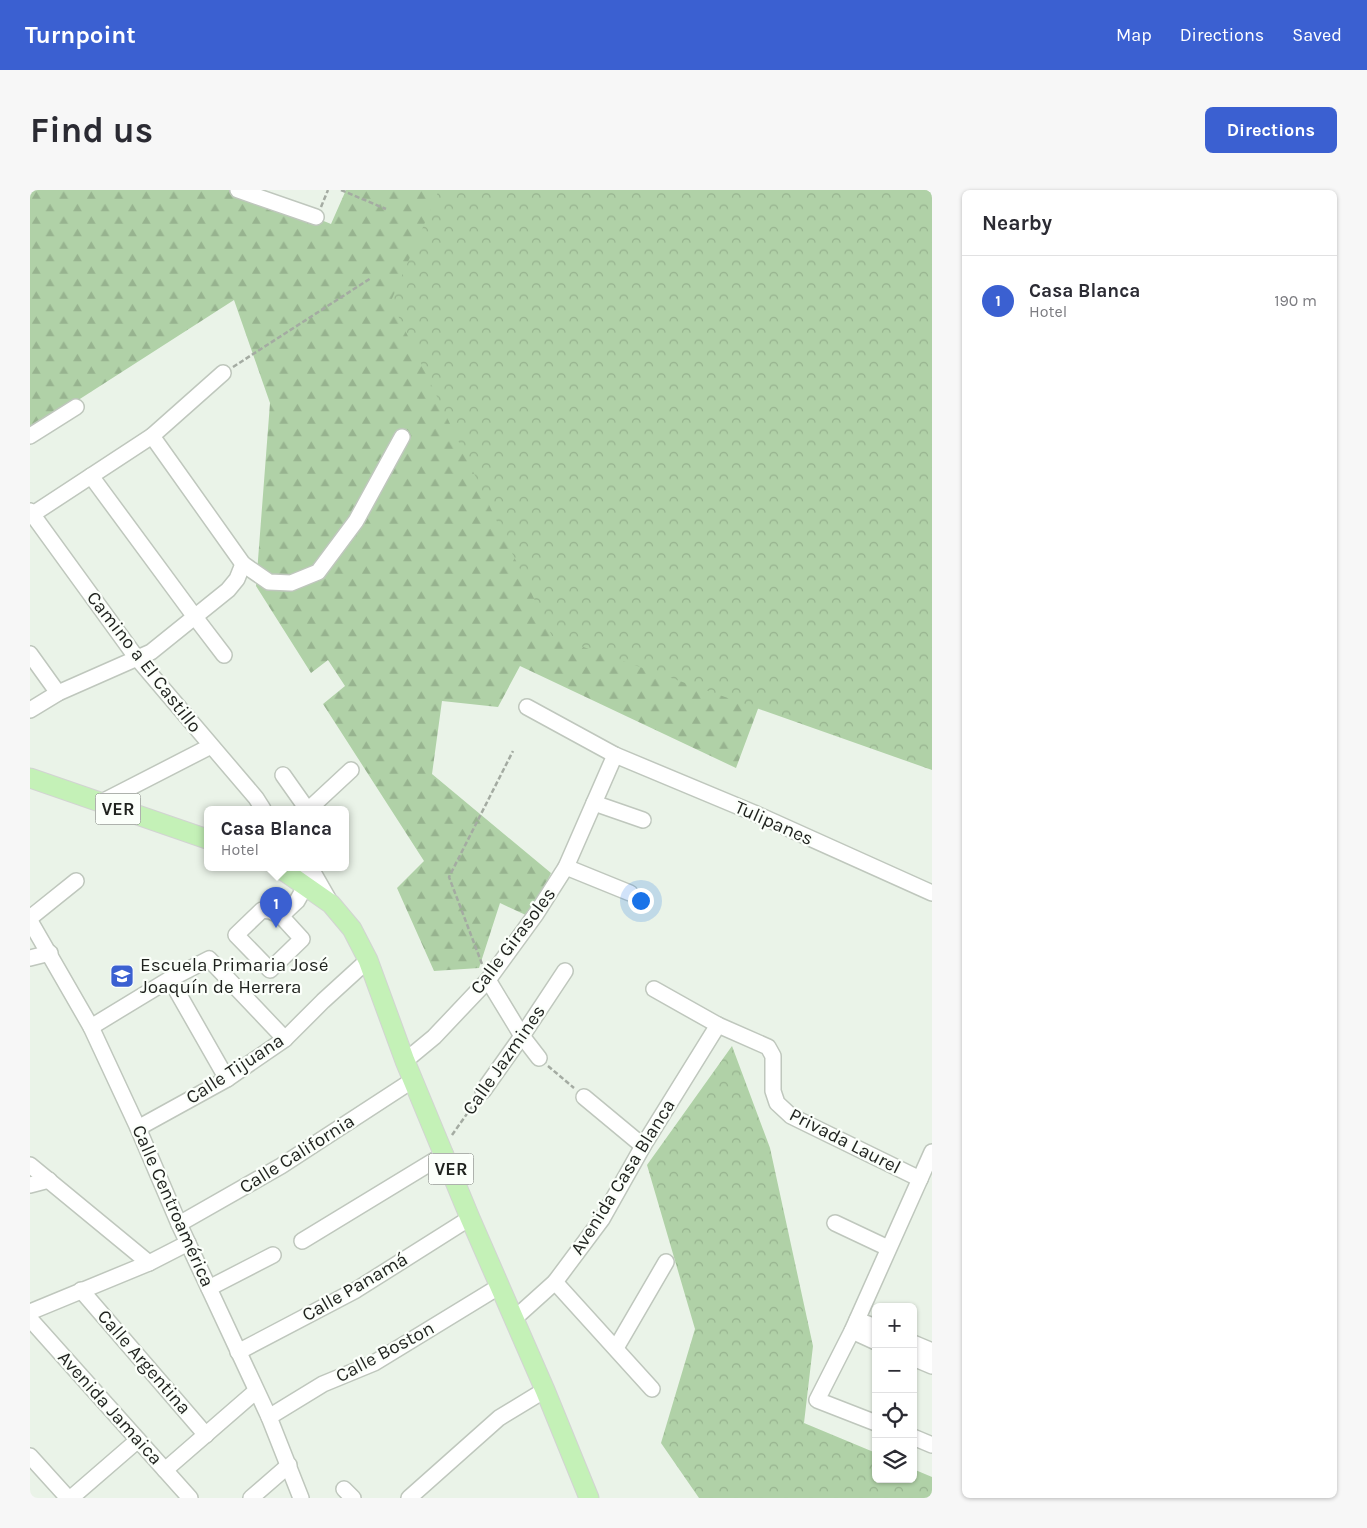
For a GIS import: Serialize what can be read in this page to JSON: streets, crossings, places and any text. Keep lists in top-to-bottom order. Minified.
{"streets":{"main road":["VER"],"street":["Camino a El Castillo","Tulipanes","Calle Girasoles","Calle Jazmines","Calle Tijuana","Privada Laurel","Calle California","Avenida Casa Blanca","Calle Centroamérica","Calle Panamá","Calle Boston","Calle Argentina","Avenida Jamaica"]},"crossings":[["VER","Calle Girasoles"],["VER","Calle Jazmines"],["VER","Calle Tijuana"],["VER","Calle California"],["VER","Avenida Casa Blanca"],["VER","Calle Panamá"],["VER","Calle Boston"],["Tulipanes","Calle Girasoles"],["Calle Tijuana","Calle Centroamérica"],["Privada Laurel","Avenida Casa Blanca"],["Calle California","Calle Centroamérica"],["Calle Centroamérica","Calle Panamá"],["Calle Centroamérica","Calle Boston"]],"places":{"school or university":["Escuela Primaria José Joaquín de Herrera"]},"page":{"header":"Turnpoint","nav":["Map","Directions","Saved"],"buttons":"Directions","title":"Find us","heading":"Nearby","list":[{"mark":"1","name":"Casa Blanca","note":"Hotel","value":"190 m"}],"popup":["Casa Blanca","Hotel"],"pins":"1","map_buttons":["+","−"]}}
